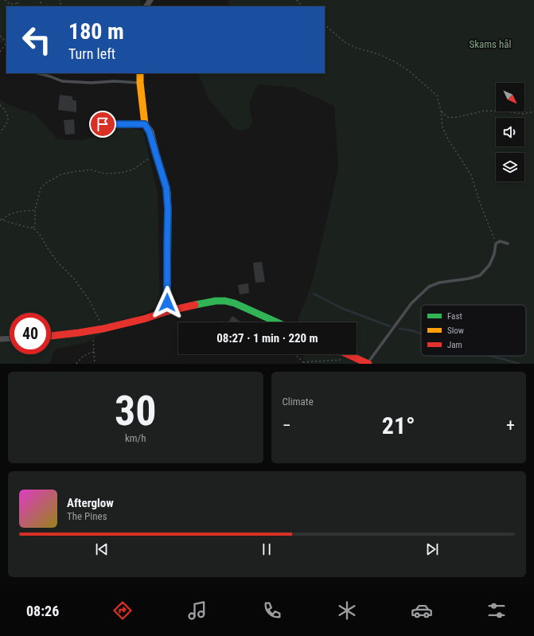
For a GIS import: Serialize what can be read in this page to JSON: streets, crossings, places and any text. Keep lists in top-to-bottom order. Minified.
{"parks":["Skams hål"],"legend":["Fast","Slow","Jam"],"north":"bottom right","page":{"turn":["180 m","Turn left"],"limit":"40","trip":"08:27 · 1 min · 220 m","tile":[["30","km/h"],"Climate"],"heat":["−","21°","+"],"song":["Afterglow","The Pines"],"tabs":"08:26"}}
